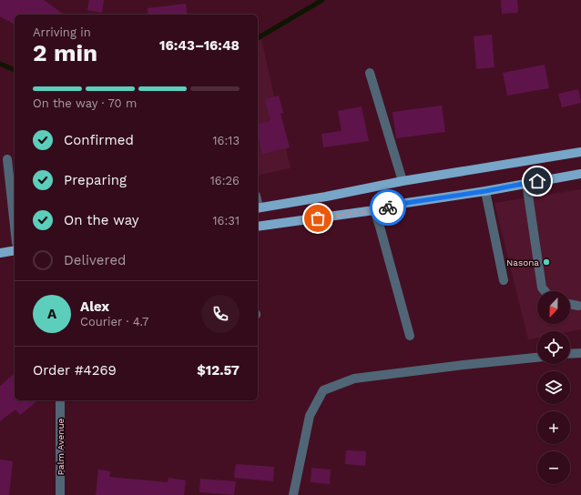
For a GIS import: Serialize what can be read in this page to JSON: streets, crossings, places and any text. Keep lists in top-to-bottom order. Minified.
{"streets":{"street":["Palm Avenue"]},"places":["Nasona"],"north":"bottom","page":{"heading":["2 min","Arriving in","16:43–16:48"],"panel":["Alex","Courier · 4.7","Order #4269","$12.57"],"bar":"On the way · 70 m","list":[["Confirmed","16:13"],["Preparing","16:26"],["On the way","16:31"],"Delivered"],"map_buttons":["+","−"],"round":"A"}}
